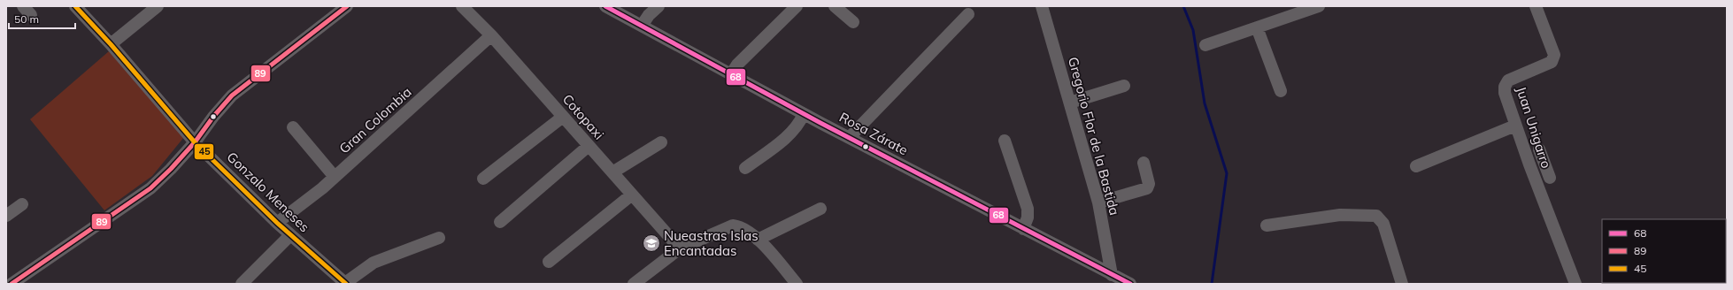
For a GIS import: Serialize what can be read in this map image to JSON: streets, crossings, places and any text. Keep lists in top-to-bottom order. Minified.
{"streets":{"street":["Cotopaxi","Gran Colombia","Juan Unigarro","Rosa Zárate","Gregorio Flor de la Bastida","Gonzalo Meneses"]},"crossings":[["Cotopaxi","Gran Colombia"],["Gran Colombia","Gonzalo Meneses"],["Rosa Zárate","Gregorio Flor de la Bastida"]],"places":{"school or university":["Nueastras Islas Encantadas"]},"lines":["transit line 68","transit line 89","transit line 45"],"legend":["68","89","45"],"scale_bar":"50 m"}
